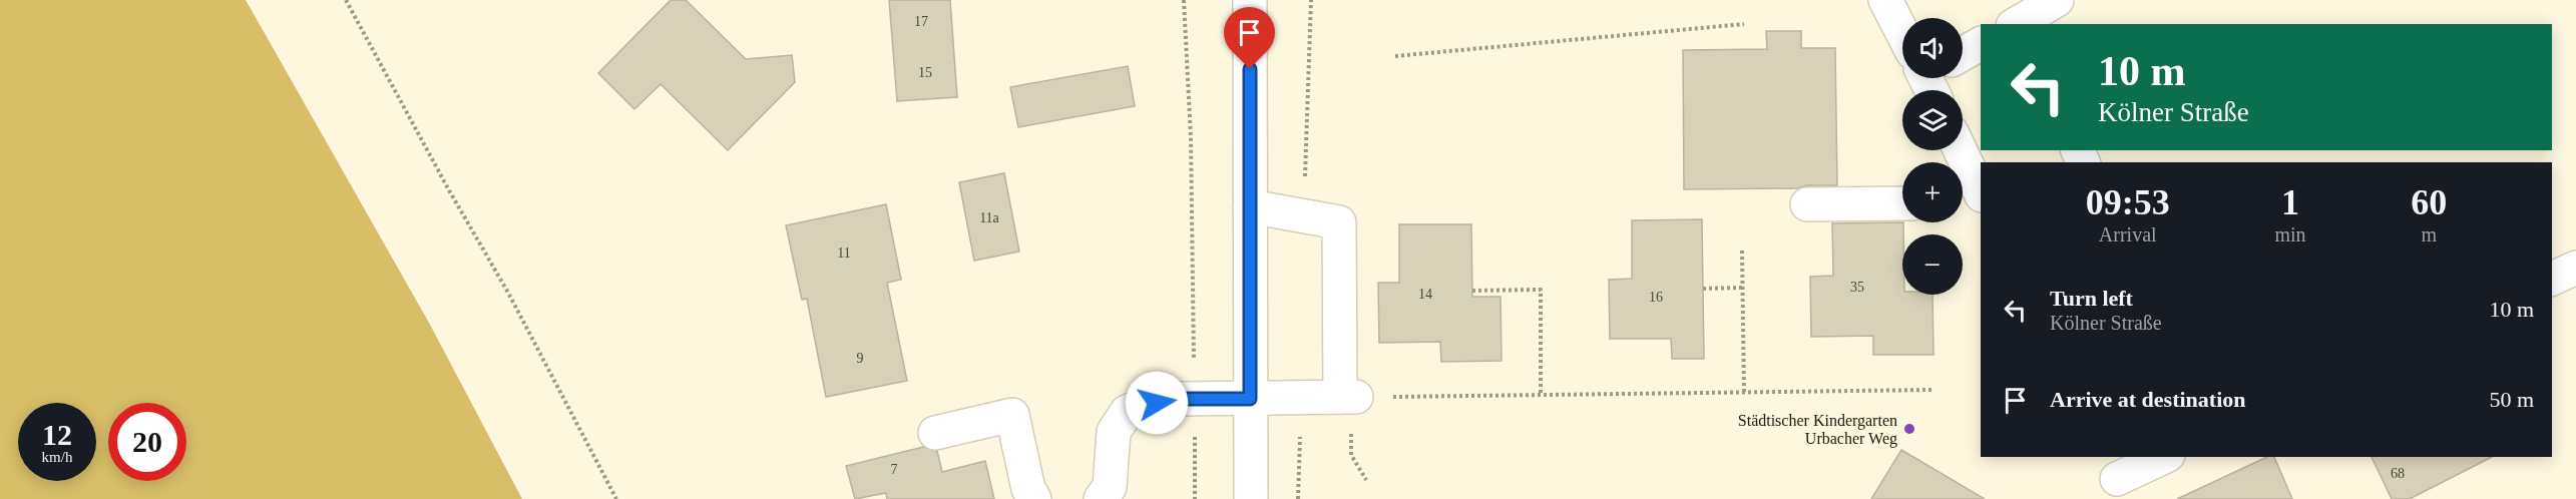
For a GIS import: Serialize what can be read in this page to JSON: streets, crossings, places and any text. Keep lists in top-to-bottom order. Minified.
{"places":["Städtischer Kindergarten Urbacher Weg"],"house_numbers":["17","15","11a","11","35","14","16","9","7","68"],"page":{"map_buttons":["+","−"],"turn":["10 m","Kölner Straße"],"eta":["09:53","Arrival","1","min","60","m"],"list":[{"name":"Turn left","note":"Kölner Straße","value":"10 m"},{"name":"Arrive at destination","value":"50 m"}],"speed":"12 km/h","limit":"20"}}
